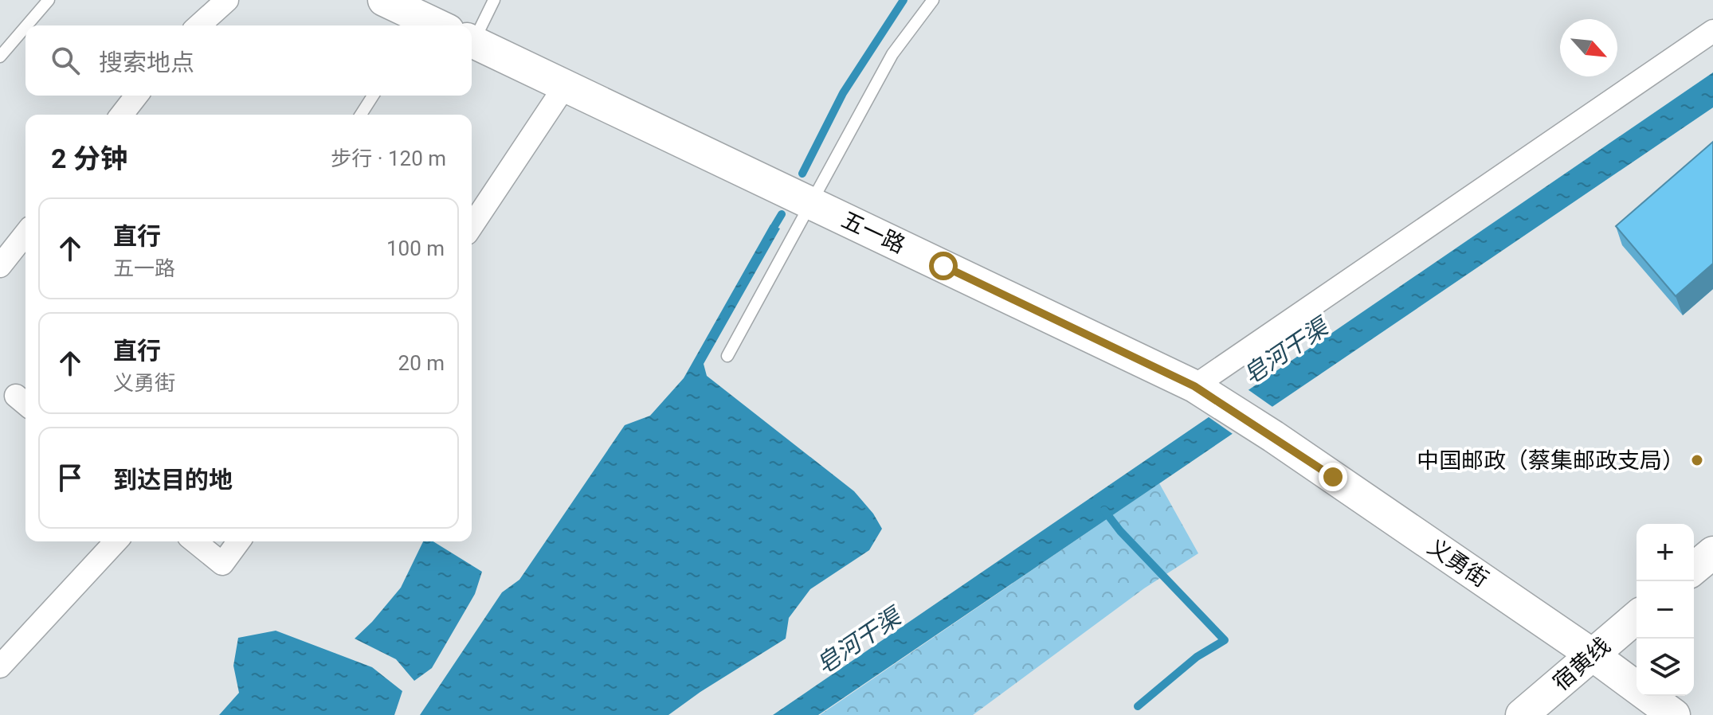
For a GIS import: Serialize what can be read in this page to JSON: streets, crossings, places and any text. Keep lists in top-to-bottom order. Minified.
{"streets":{"street":["五一路","义勇街","宿黄线"]},"crossings":[["五一路","义勇街"],["义勇街","宿黄线"]],"water":["皂河干渠"],"places":["中国邮政（蔡集邮政支局）"],"north":"bottom right","page":{"search":"搜索地点","heading":["2 分钟","步行 · 120 m"],"list":[["直行","五一路","100 m"],["直行","义勇街","20 m"],"到达目的地"],"map_buttons":["+","−"]}}
